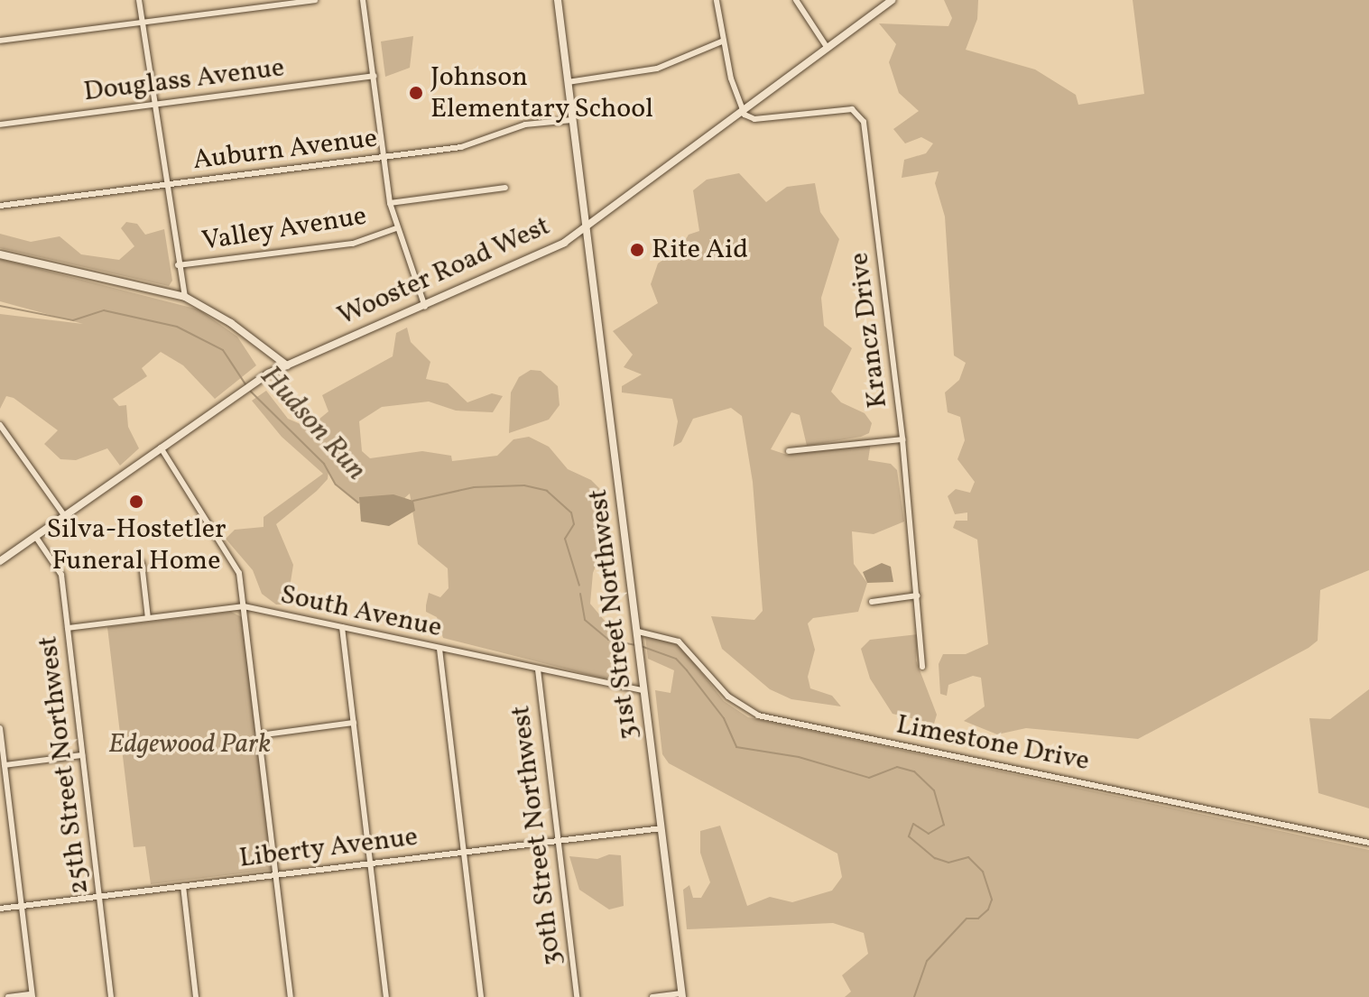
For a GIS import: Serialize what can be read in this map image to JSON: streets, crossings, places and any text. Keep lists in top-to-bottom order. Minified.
{"streets":{"main road":["Wooster Road West","31st Street Northwest"],"street":["Douglass Avenue","Auburn Avenue","Valley Avenue","Krancz Drive","South Avenue","Limestone Drive","25th Street Northwest","30th Street Northwest","Liberty Avenue"]},"crossings":[["Auburn Avenue","31st Street Northwest"],["Wooster Road West","Krancz Drive"],["Wooster Road West","31st Street Northwest"],["Wooster Road West","25th Street Northwest"],["South Avenue","31st Street Northwest"],["South Avenue","25th Street Northwest"],["South Avenue","30th Street Northwest"],["31st Street Northwest","Limestone Drive"],["31st Street Northwest","Liberty Avenue"],["25th Street Northwest","Liberty Avenue"],["30th Street Northwest","Liberty Avenue"]],"water":["Hudson Run"],"parks":["Edgewood Park"],"places":["Johnson Elementary School","Rite Aid","Silva-Hostetler Funeral Home"]}
